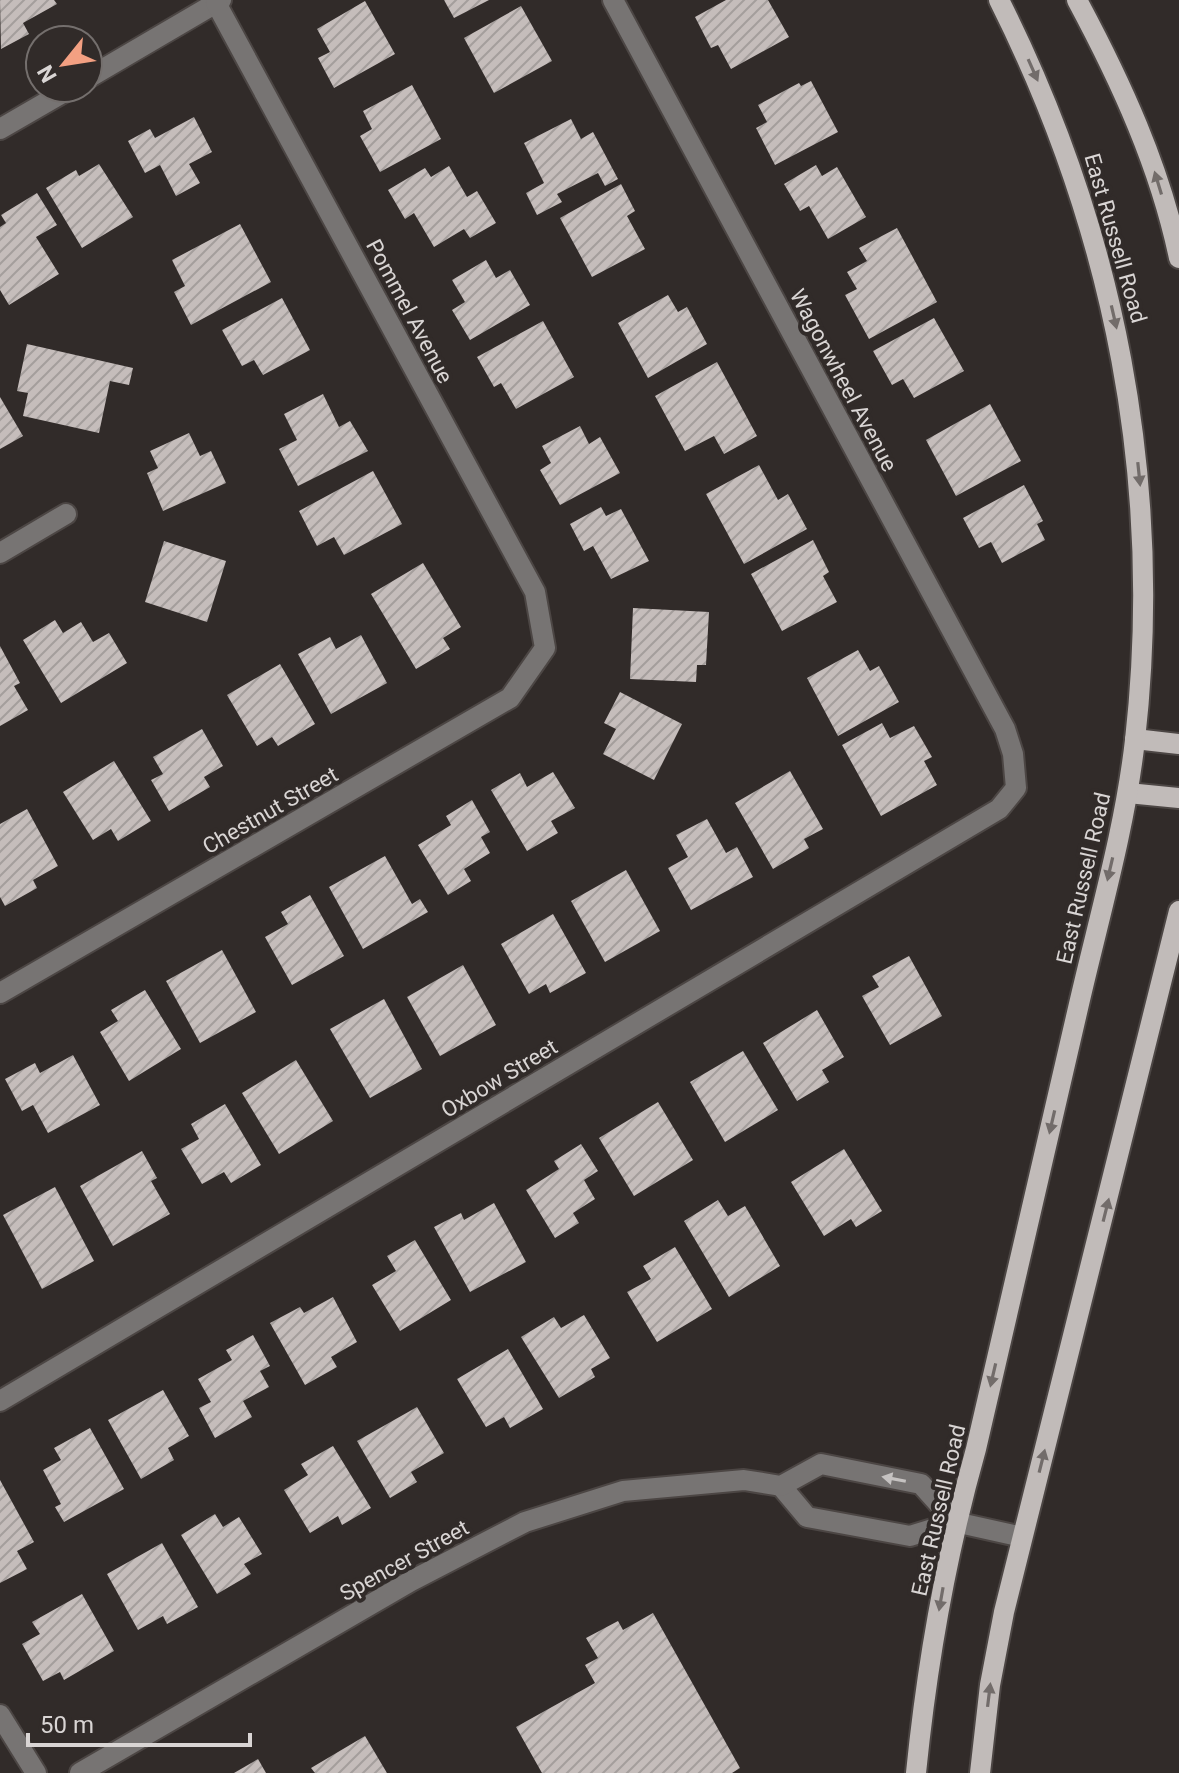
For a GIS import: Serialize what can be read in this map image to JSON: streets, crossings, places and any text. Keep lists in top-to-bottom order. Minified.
{"streets":{"main road":["East Russell Road"],"street":["Pommel Avenue","Wagonwheel Avenue","Chestnut Street","Oxbow Street","Spencer Street"]},"crossings":[["Pommel Avenue","Chestnut Street"],["Wagonwheel Avenue","Oxbow Street"]],"scale_bar":"50 m","north":"bottom left"}
